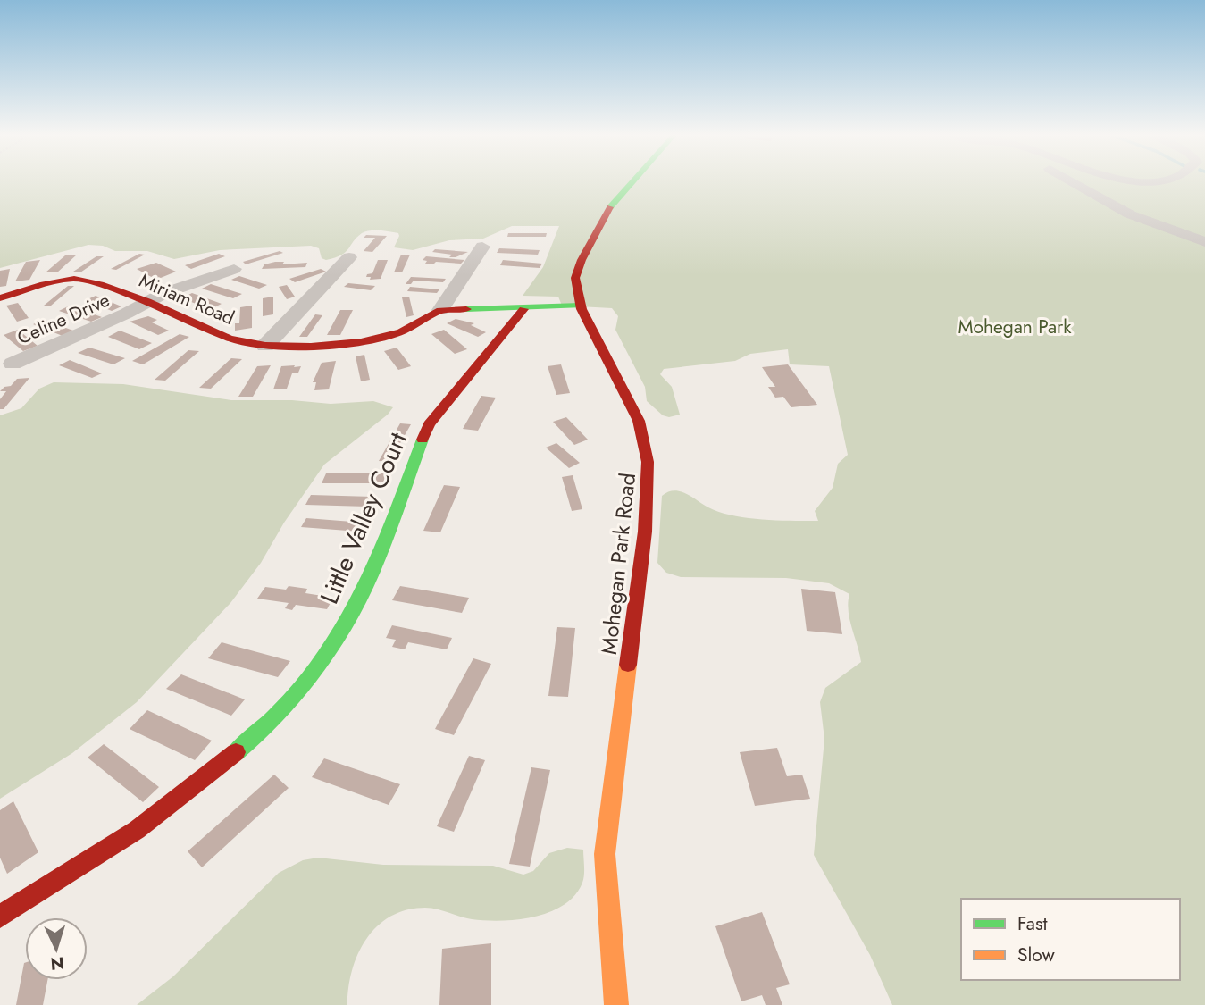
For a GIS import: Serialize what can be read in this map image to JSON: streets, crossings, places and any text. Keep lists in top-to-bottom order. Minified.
{"streets":{"street":["Miriam Road","Celine Drive","Little Valley Court","Mohegan Park Road"]},"crossings":[["Miriam Road","Celine Drive"],["Miriam Road","Little Valley Court"],["Miriam Road","Mohegan Park Road"]],"parks":["Mohegan Park"],"legend":["Fast","Slow"],"north":"bottom"}
